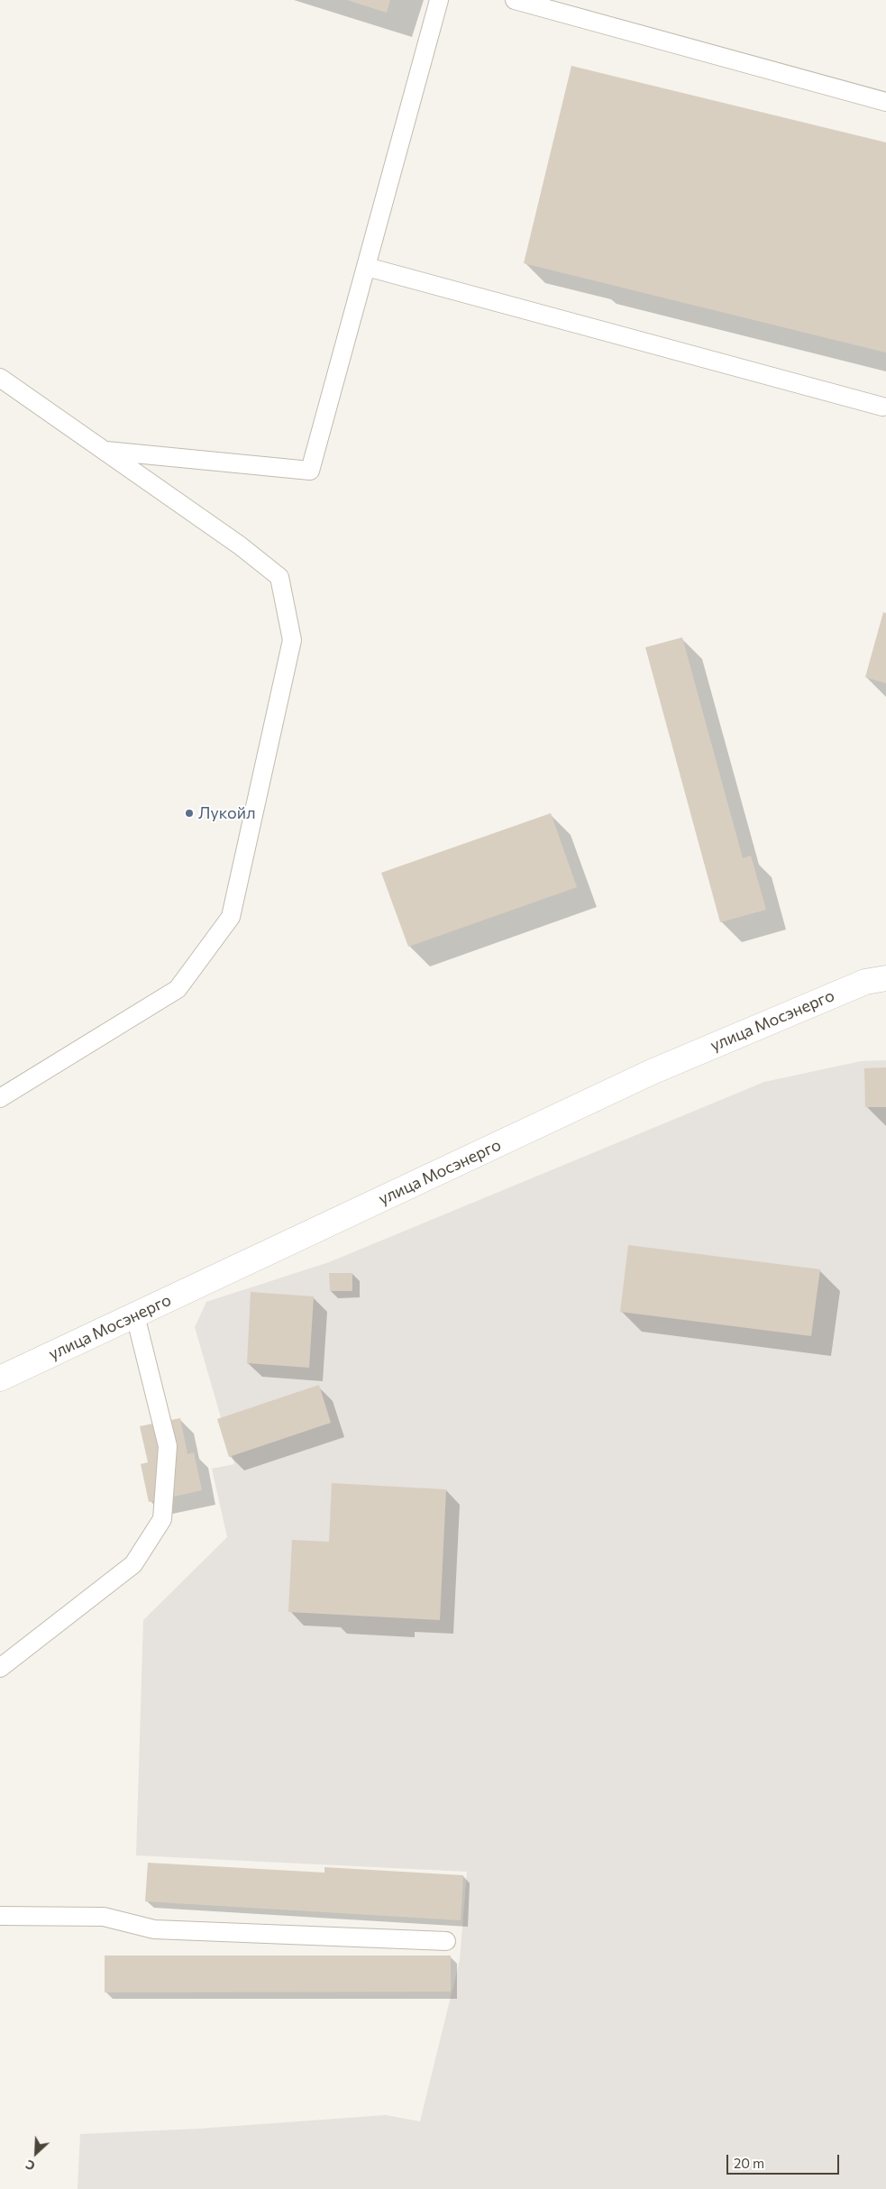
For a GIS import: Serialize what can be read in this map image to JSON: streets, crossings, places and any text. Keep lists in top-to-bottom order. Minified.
{"streets":{"street":["улица Мосэнерго"]},"places":["Лукойл"],"scale_bar":"20 m","north":"bottom left"}
